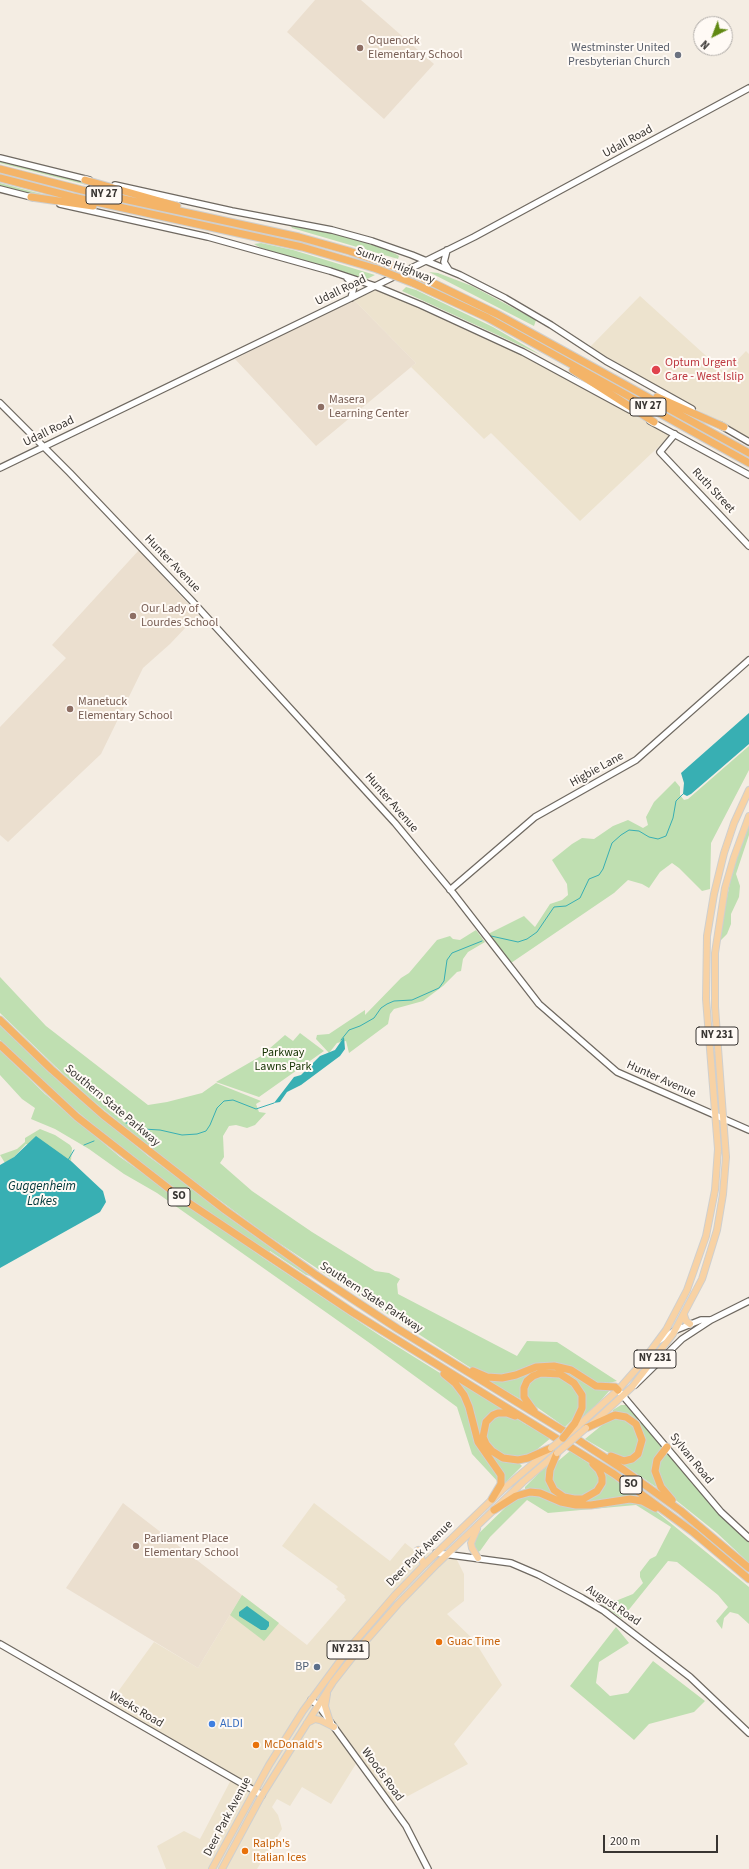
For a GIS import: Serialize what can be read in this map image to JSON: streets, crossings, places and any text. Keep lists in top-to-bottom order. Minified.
{"streets":{"highway":["NY 27","Sunrise Highway","Southern State Parkway","SO"],"main road":["NY 231","Deer Park Avenue"],"street":["Udall Road","Ruth Street","Hunter Avenue","Higbie Lane","Sylvan Road","August Road","Weeks Road","Woods Road"]},"crossings":[["Udall Road","Sunrise Highway"],["Udall Road","Hunter Avenue"],["Hunter Avenue","Higbie Lane"],["Hunter Avenue","NY 231"],["NY 231","Deer Park Avenue"],["Sylvan Road","Deer Park Avenue"],["Deer Park Avenue","August Road"],["Deer Park Avenue","Weeks Road"],["Deer Park Avenue","Woods Road"]],"water":["Guggenheim Lakes"],"parks":["Parkway Lawns Park"],"places":["Oquenock Elementary School","Westminster United Presbyterian Church","Optum Urgent Care - West Islip","Masera Learning Center","Our Lady of Lourdes School","Manetuck Elementary School","Parliament Place Elementary School","Guac Time","BP","ALDI","McDonald's","Ralph's Italian Ices"],"scale_bar":"200 m","north":"bottom left"}
